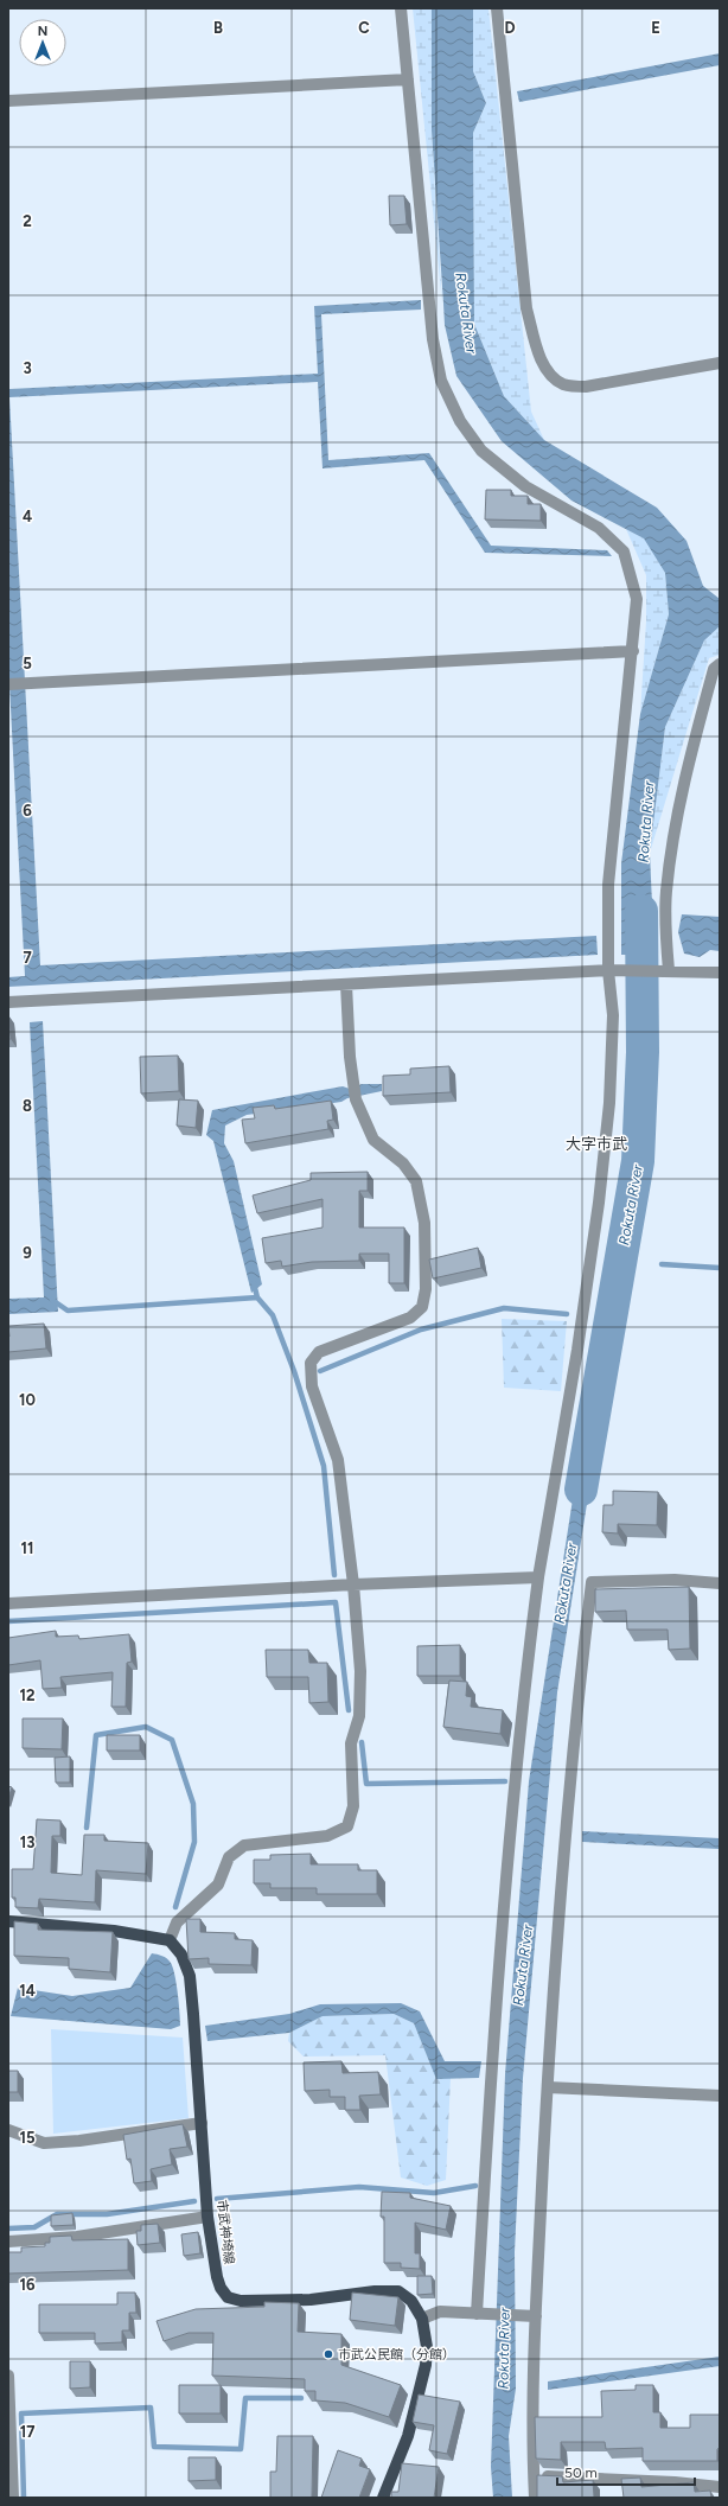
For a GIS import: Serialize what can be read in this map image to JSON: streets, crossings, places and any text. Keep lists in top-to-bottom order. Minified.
{"streets":{"main road":["市武神埼線"]},"districts":["大字市武"],"water":["Rokuta River"],"places":["市武公民館（分館）"],"scale_bar":"50 m","north":"top","grid":{"columns":["B","C","D","E"],"rows":["2","3","4","5","6","7","8","9","10","11","12","13","14","15","16","17"]}}
